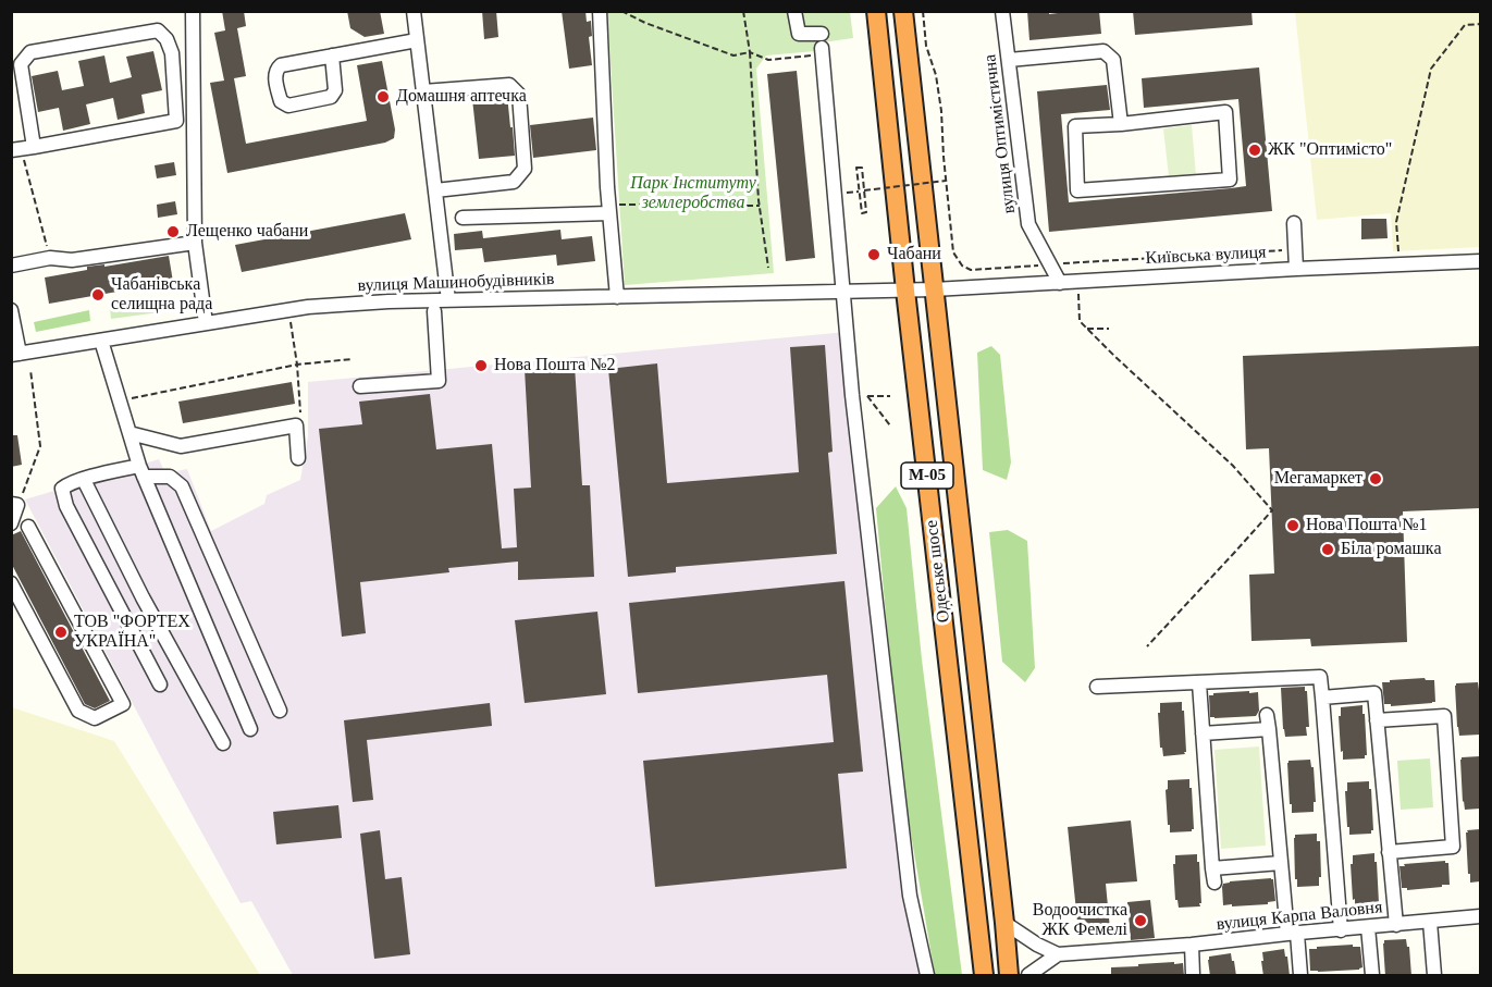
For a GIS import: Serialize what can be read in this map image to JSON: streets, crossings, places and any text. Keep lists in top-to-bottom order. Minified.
{"streets":{"highway":["М-05","Одеське шосе"],"street":["вулиця Оптимістична","Київська вулиця","вулиця Машинобудівників","вулиця Карпа Валовня"]},"crossings":[["вулиця Оптимістична","Київська вулиця"],["Київська вулиця","вулиця Машинобудівників"],["Київська вулиця","Одеське шосе"],["вулиця Машинобудівників","Одеське шосе"]],"parks":["Парк Інституту землеробства"],"places":["Домашня аптечка","ЖК \"Оптимісто\"","Лещенко чабани","Чабани","Чабанівська селищна рада","Нова Пошта №2","Мегамаркет","Нова Пошта №1","Біла ромашка","ТОВ \"ФОРТЕХ УКРАЇНА\"","Водоочистка ЖК Фемелі"]}
